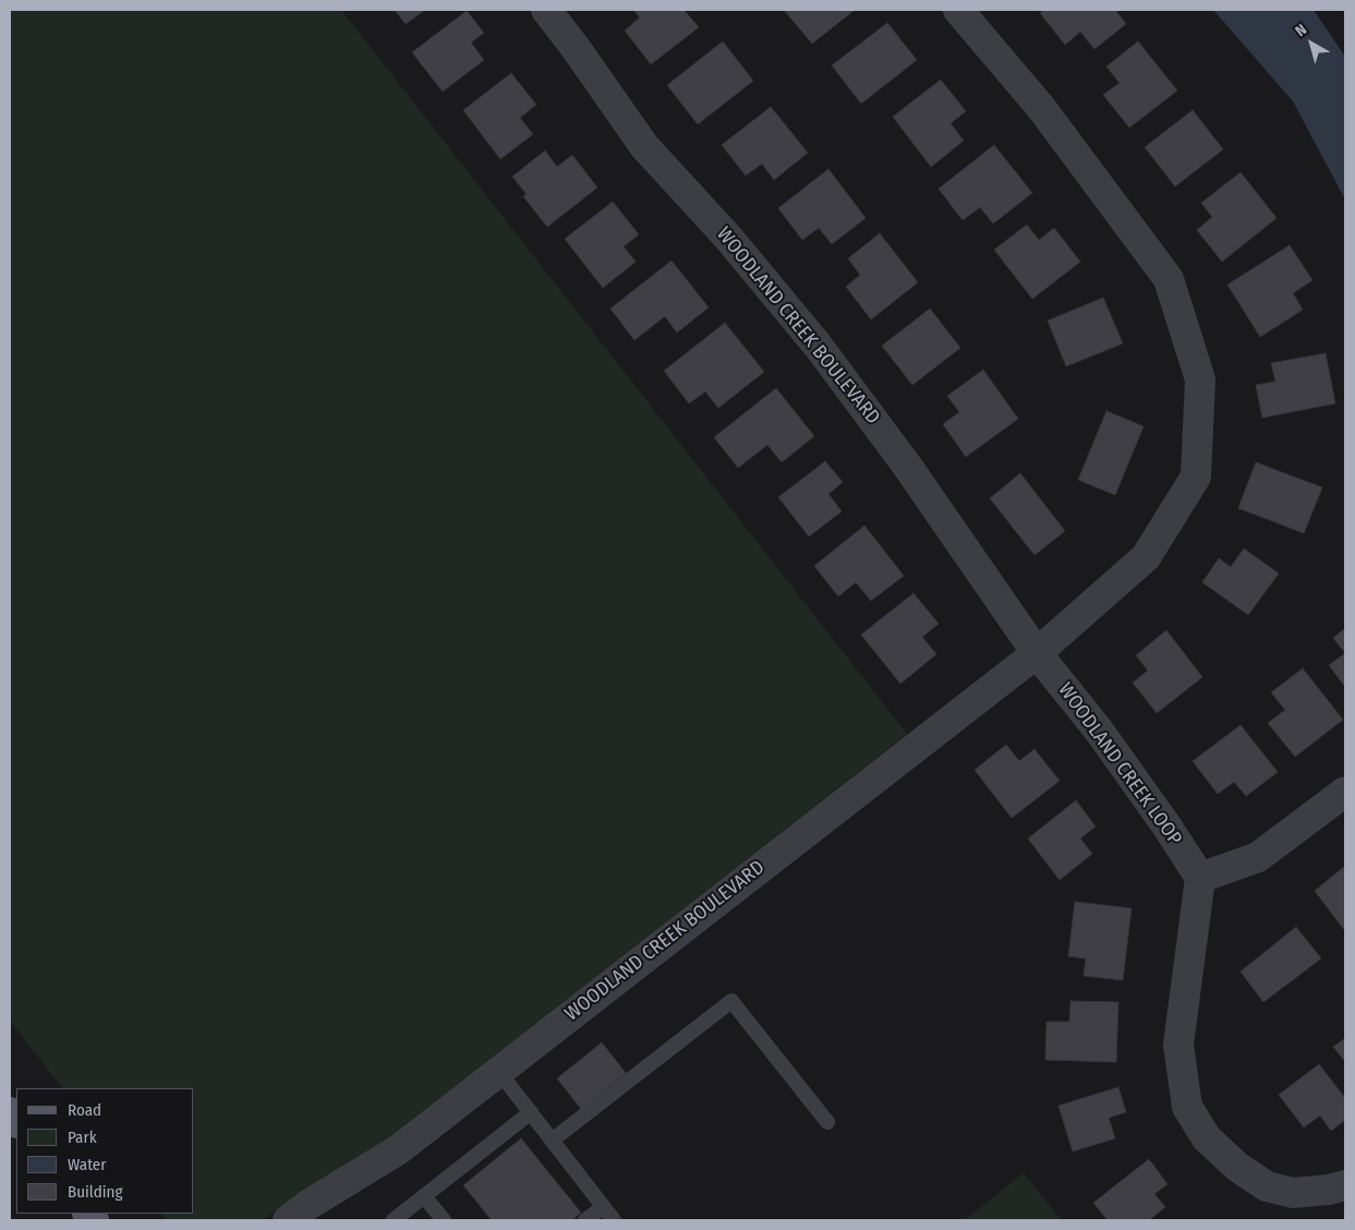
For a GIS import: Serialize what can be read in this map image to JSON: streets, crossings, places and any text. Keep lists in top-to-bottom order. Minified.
{"streets":{"street":["WOODLAND CREEK BOULEVARD","WOODLAND CREEK LOOP"]},"crossings":[["WOODLAND CREEK BOULEVARD","WOODLAND CREEK LOOP"]],"legend":["Road","Park","Water","Building"],"north":"top left"}
